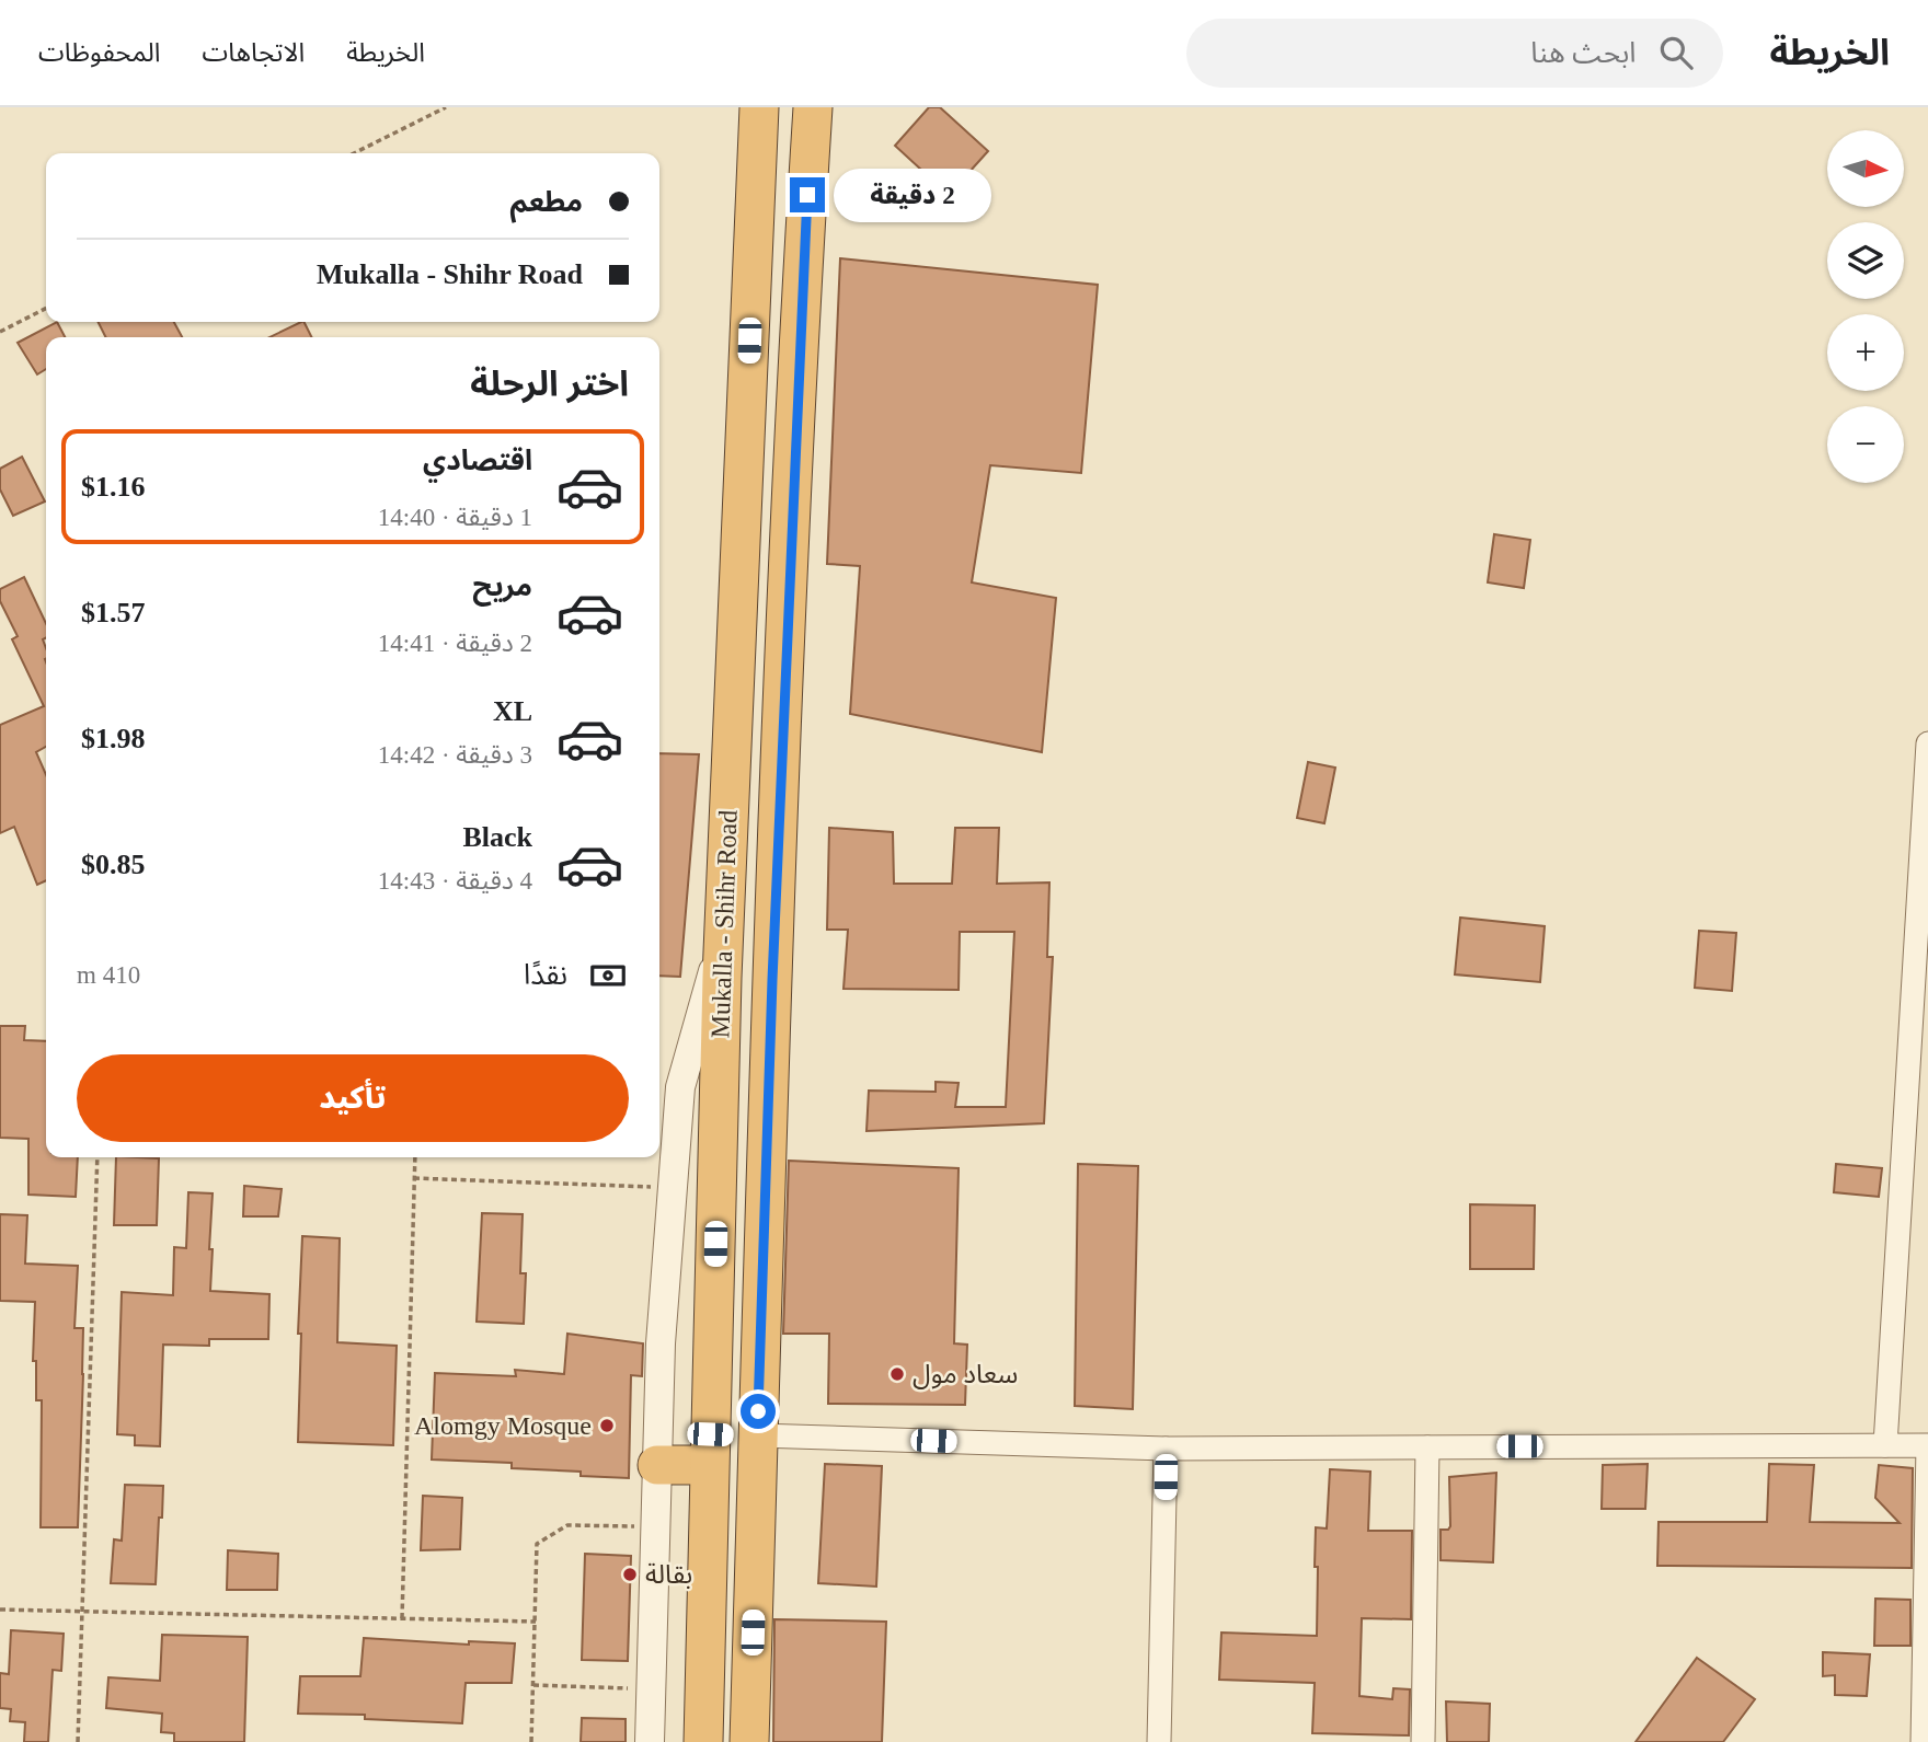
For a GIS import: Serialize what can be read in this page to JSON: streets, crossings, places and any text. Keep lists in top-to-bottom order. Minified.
{"streets":{"highway":["Mukalla - Shihr Road"]},"places":["سعاد مول","Alomgy Mosque","بقالة"],"north":"right","page":{"header":"الخريطة","search":"ابحث هنا","nav":["الخريطة","الاتجاهات","المحفوظات"],"map_buttons":["+","−"],"banner":["مطعم","Mukalla - Shihr Road"],"bubble":"2 دقيقة","heading":"اختر الرحلة","list":[{"name":"اقتصادي","note":"1 دقيقة · 14:40","value":"$1.16"},{"name":"مريح","note":"2 دقيقة · 14:41","value":"$1.57"},{"name":"XL","note":"3 دقيقة · 14:42","value":"$1.98"},{"name":"Black","note":"4 دقيقة · 14:43","value":"$0.85"}],"pay":["نقدًا","410 m"],"buttons":"تأكيد"}}
